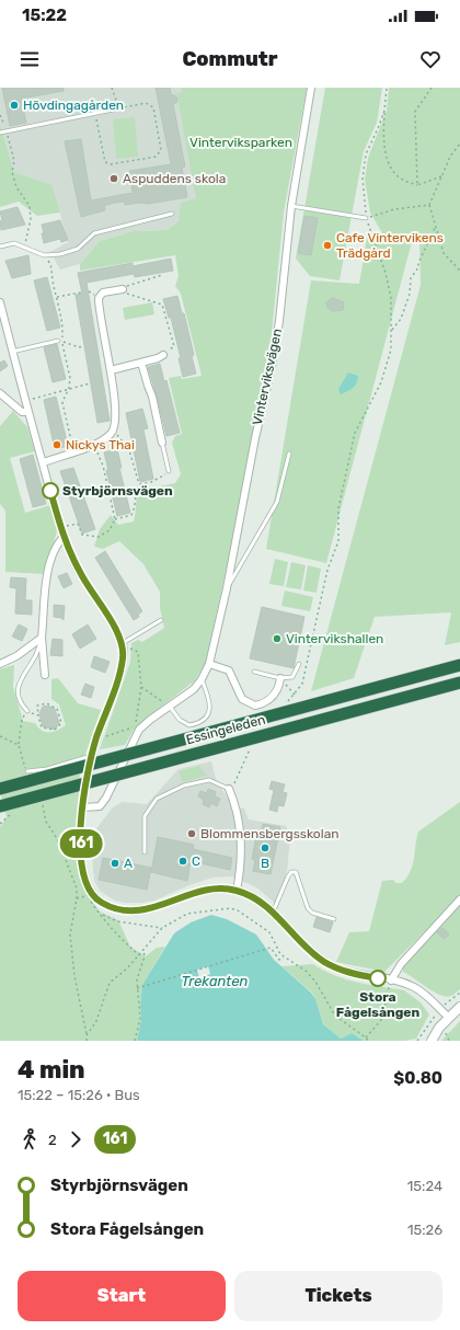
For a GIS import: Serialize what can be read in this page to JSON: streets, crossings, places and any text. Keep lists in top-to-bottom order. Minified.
{"streets":{"highway":["Essingeleden"],"street":["Vinterviksvägen"]},"water":["Trekanten"],"parks":["Vinterviksparken"],"places":["Hövdingagården","Aspuddens skola","Cafe Vintervikens Trädgård","Nickys Thai","Styrbjörnsvägen","Vintervikshallen","Blommensbergsskolan","B","C","A","Stora Fågelsången"],"lines":["bus line 161"],"page":{"status":"15:22","header":"Commutr","on_map":"161","heading":["4 min","15:22 – 15:26 · Bus","$0.80"],"legs":["2","161"],"list":[{"name":"Styrbjörnsvägen","value":"15:24"},{"name":"Stora Fågelsången","value":"15:26"}],"buttons":["Start","Tickets"]}}
